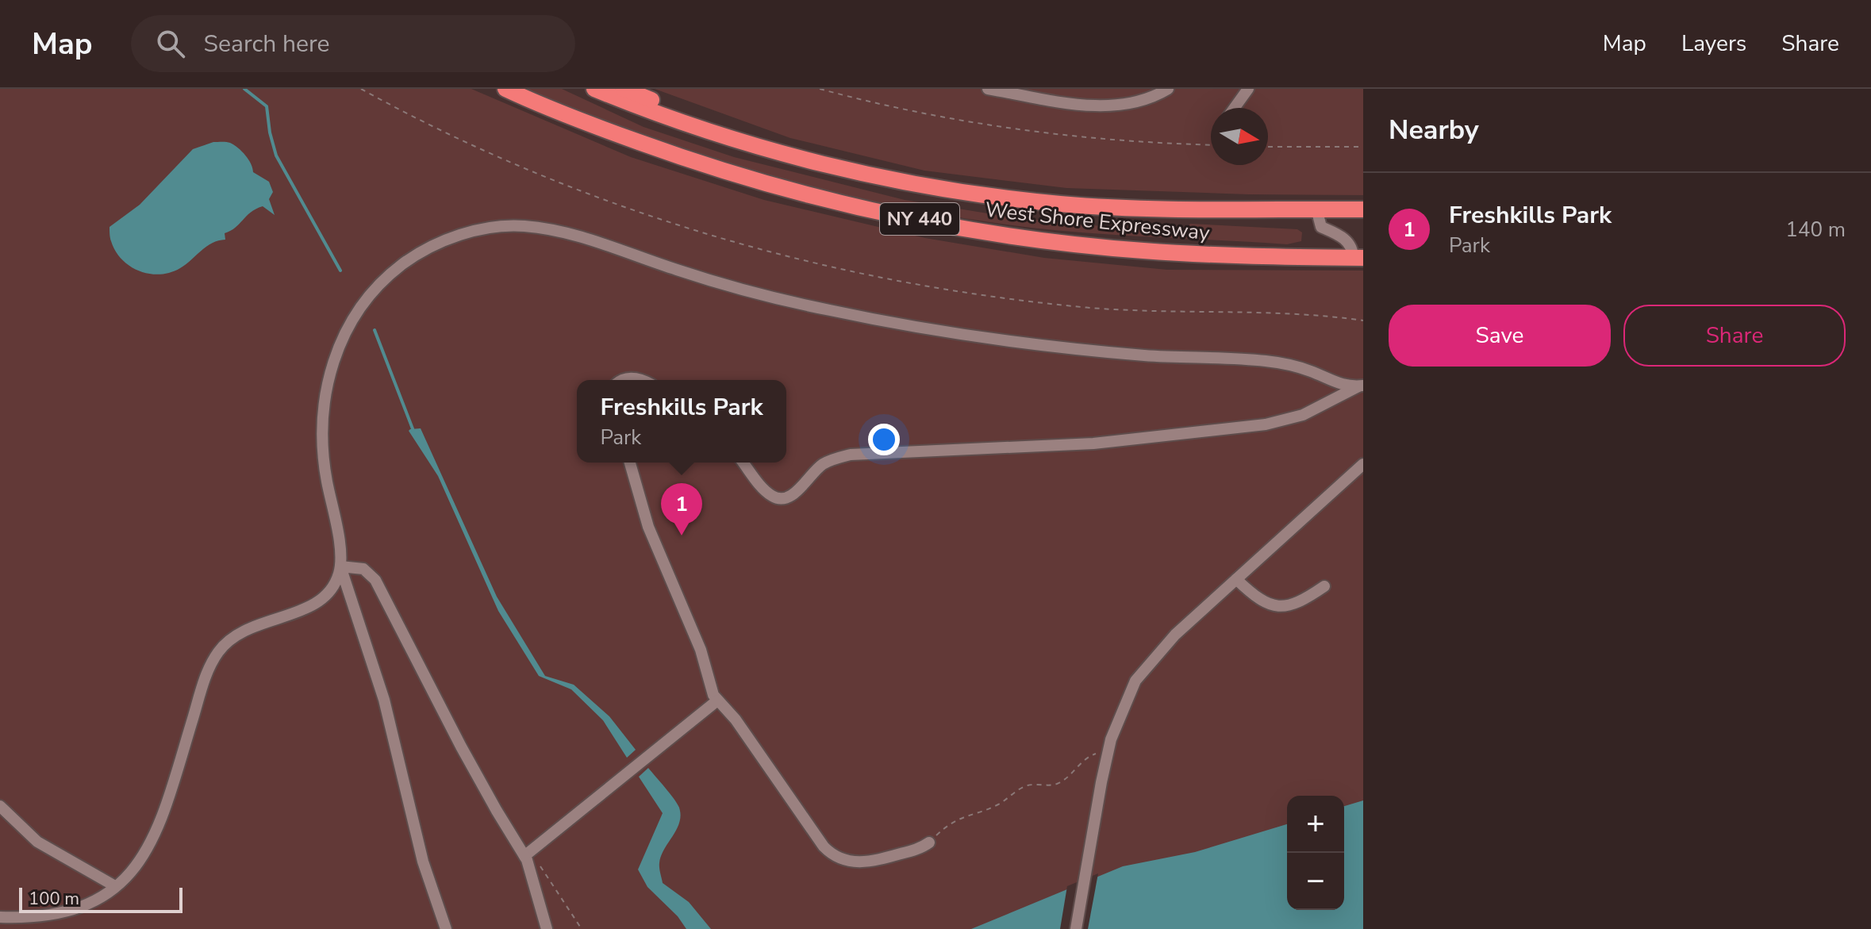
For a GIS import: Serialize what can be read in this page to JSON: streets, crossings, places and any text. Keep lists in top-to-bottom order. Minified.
{"streets":{"highway":["NY 440","West Shore Expressway"]},"scale_bar":"100 m","north":"right","page":{"header":"Map","search":"Search here","nav":["Map","Layers","Share"],"heading":"Nearby","list":[{"mark":"1","name":"Freshkills Park","note":"Park","value":"140 m"}],"buttons":["Save","Share"],"popup":["Freshkills Park","Park"],"pins":"1","map_buttons":["+","−"],"scale":"100 m"}}
